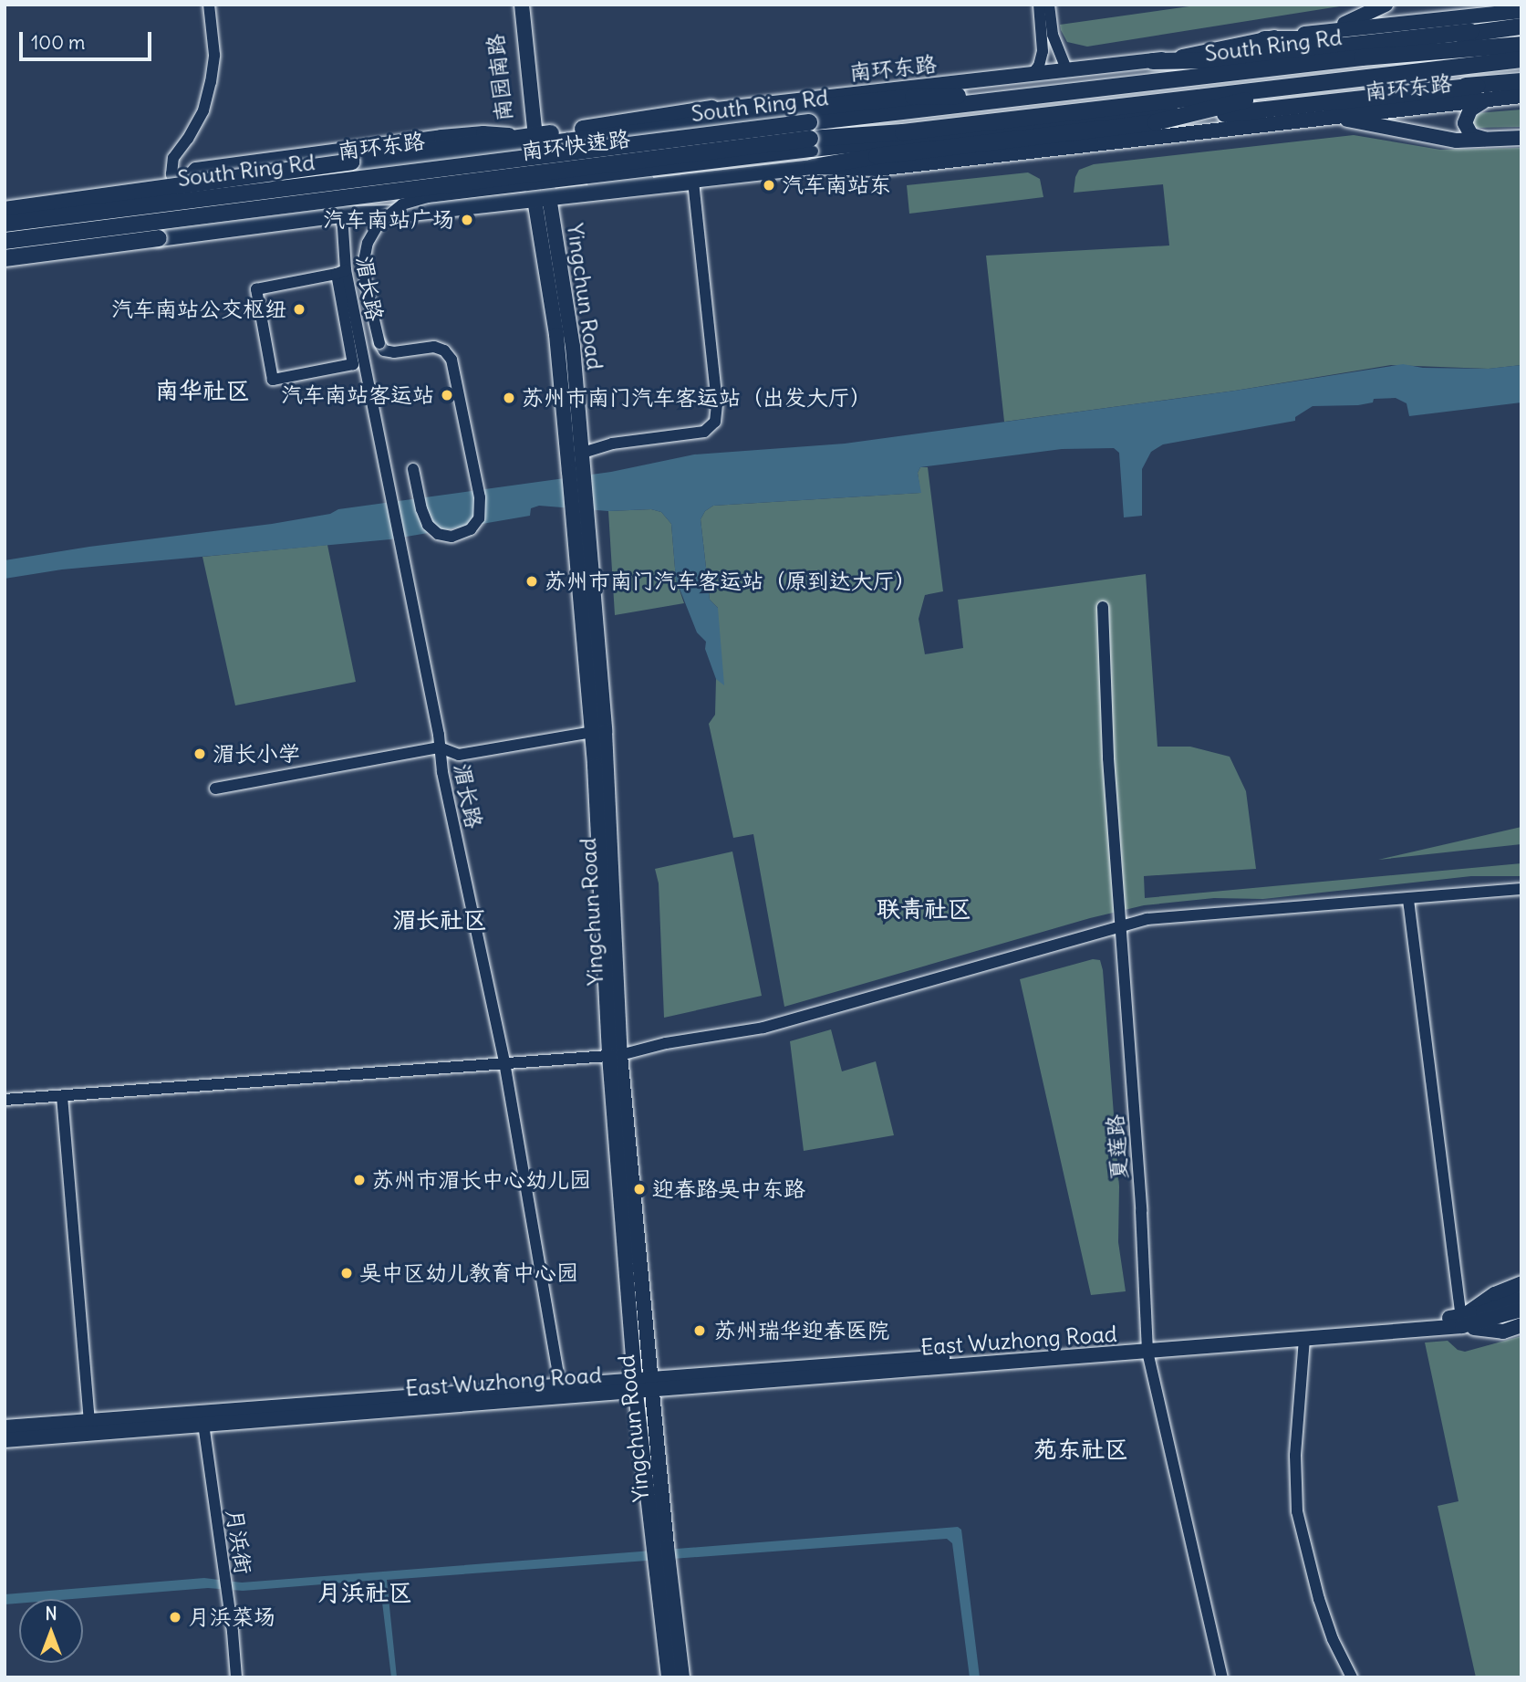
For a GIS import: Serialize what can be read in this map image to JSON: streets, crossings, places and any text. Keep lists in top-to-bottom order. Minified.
{"streets":{"highway":["South Ring Rd","南环快速路"],"main road":["南环东路","南园南路","Yingchun Road","East Wuzhong Road"],"street":["湄长路","夏莲路","月浜街"]},"crossings":[["South Ring Rd","南环东路"],["South Ring Rd","南环快速路"],["南环东路","南园南路"],["南环东路","南环快速路"],["南环东路","Yingchun Road"],["南园南路","Yingchun Road"],["湄长路","East Wuzhong Road"],["Yingchun Road","East Wuzhong Road"],["夏莲路","East Wuzhong Road"],["East Wuzhong Road","月浜街"]],"districts":["南华社区","联青社区","湄长社区","苑东社区","月浜社区"],"places":["汽车南站东","汽车南站广场","汽车南站公交枢纽","汽车南站客运站","苏州市南门汽车客运站（出发大厅）","苏州市南门汽车客运站（原到达大厅）","湄长小学","苏州市湄长中心幼儿园","迎春路吴中东路","吴中区幼儿教育中心园","苏州瑞华迎春医院","月浜菜场"],"scale_bar":"100 m","north":"top"}
